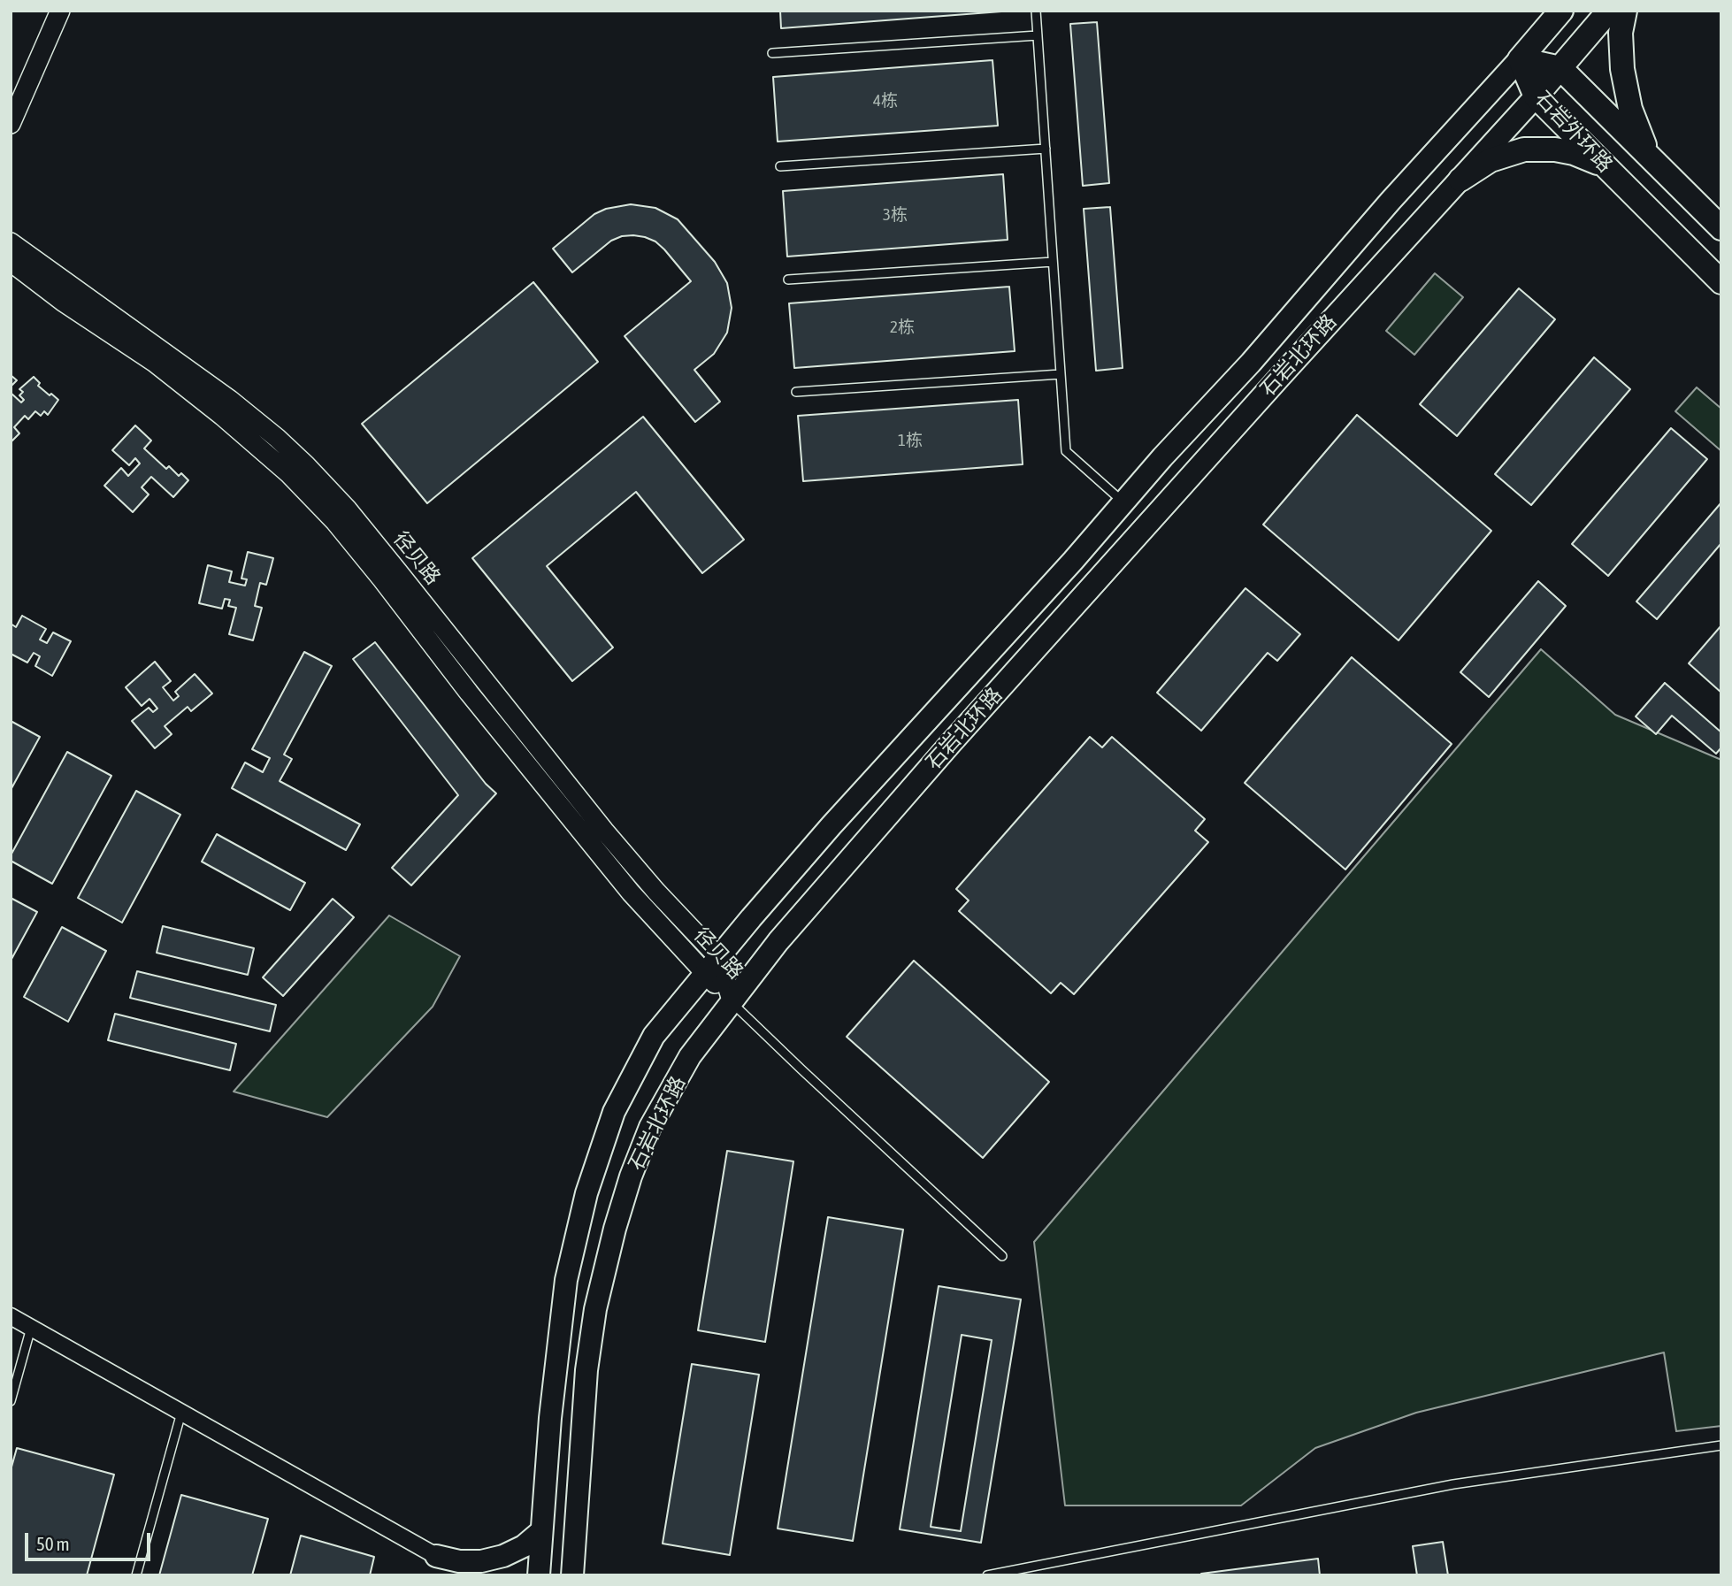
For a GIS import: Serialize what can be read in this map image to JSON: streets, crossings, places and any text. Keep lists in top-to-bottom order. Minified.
{"streets":{"main road":["石岩外环路","石岩北环路"],"street":["径贝路"]},"crossings":[["石岩外环路","石岩北环路"],["石岩北环路","径贝路"]],"house_numbers":["4栋","3栋","2栋","1栋"],"scale_bar":"50 m"}
